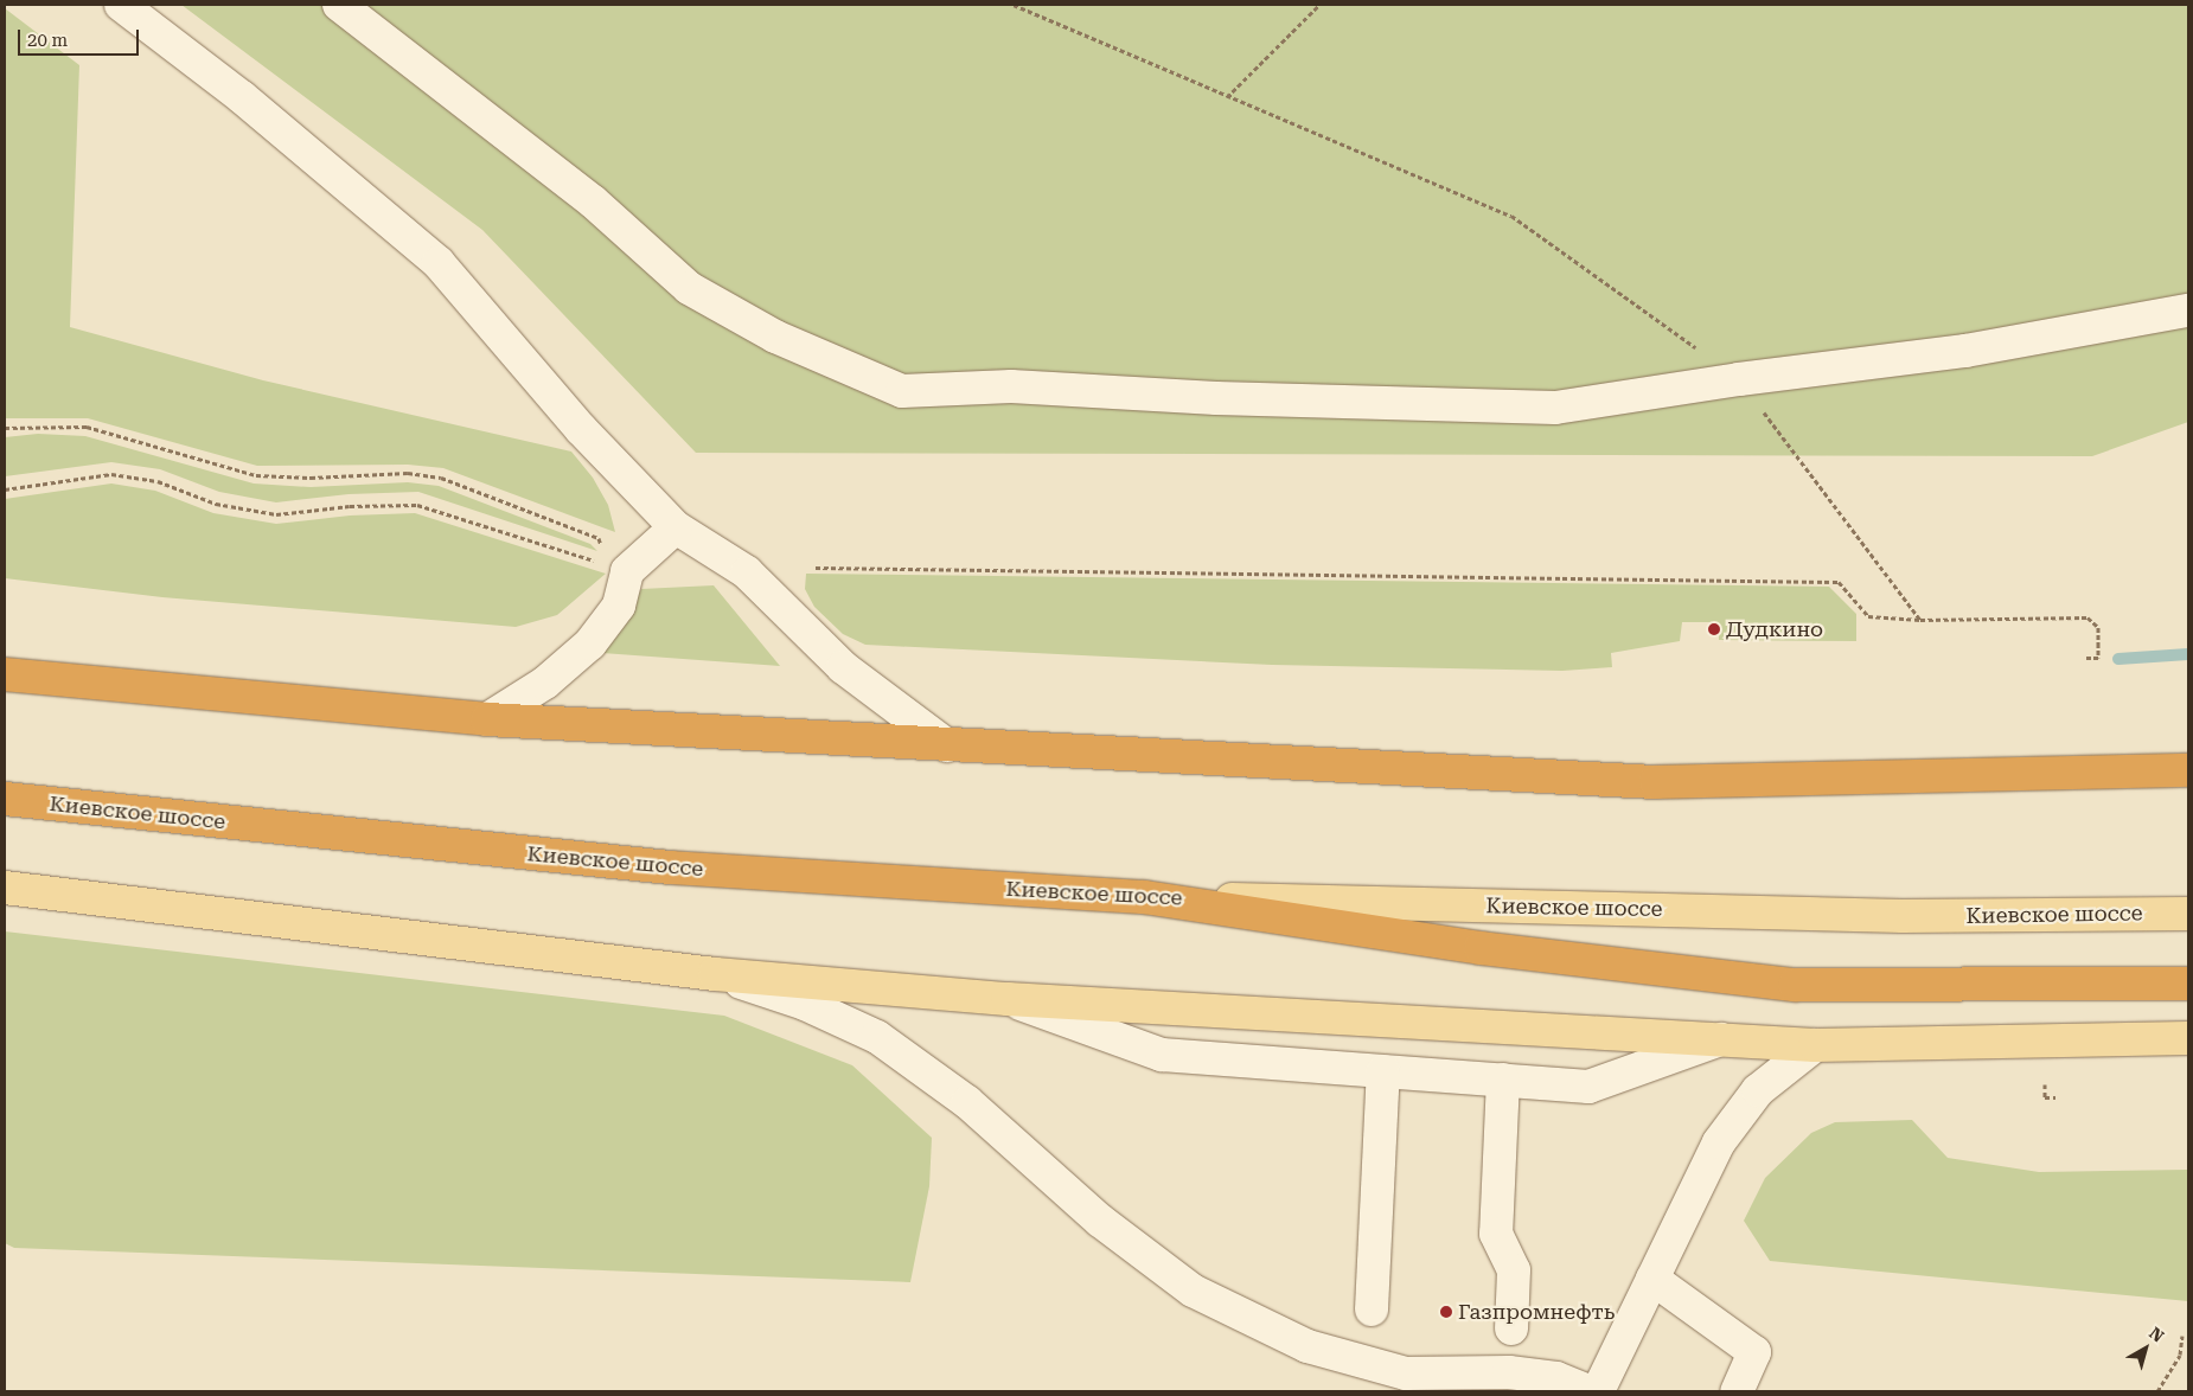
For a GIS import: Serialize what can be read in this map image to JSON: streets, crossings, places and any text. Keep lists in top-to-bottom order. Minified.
{"streets":{"highway":["Киевское шоссе"]},"places":["Дудкино","Газпромнефть"],"scale_bar":"20 m","north":"top right"}
